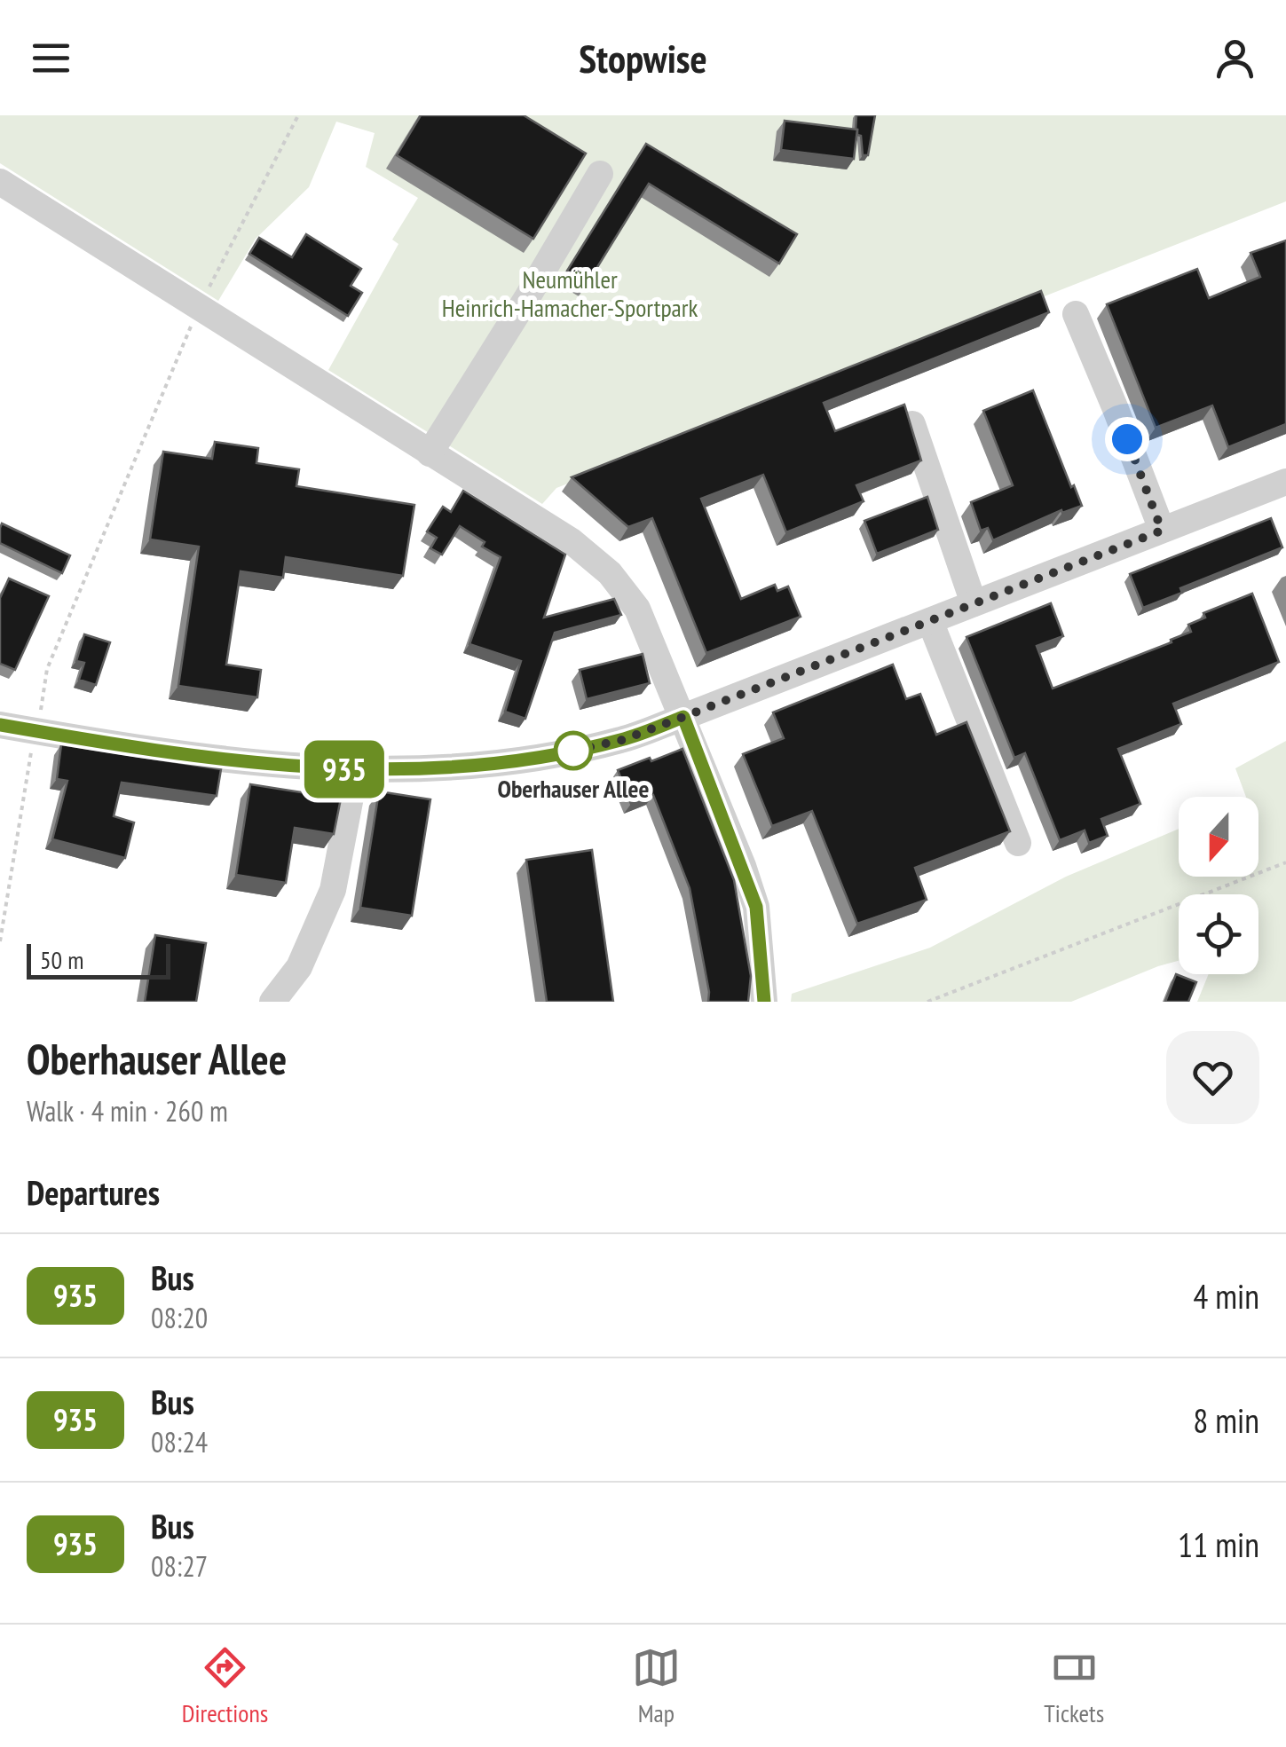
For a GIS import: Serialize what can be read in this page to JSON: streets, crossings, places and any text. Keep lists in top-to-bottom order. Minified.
{"parks":["Neumühler Heinrich-Hamacher-Sportpark"],"places":["Oberhauser Allee"],"lines":["bus line 935"],"scale_bar":"50 m","north":"bottom","page":{"header":"Stopwise","on_map":"935","scale":"50 m","heading":[["Oberhauser Allee","Walk · 4 min · 260 m"],"Departures"],"list":[{"mark":"935","name":"Bus","note":"08:20","value":"4 min"},{"mark":"935","name":"Bus","note":"08:24","value":"8 min"},{"mark":"935","name":"Bus","note":"08:27","value":"11 min"}],"tabs":["Directions","Map","Tickets"]}}
